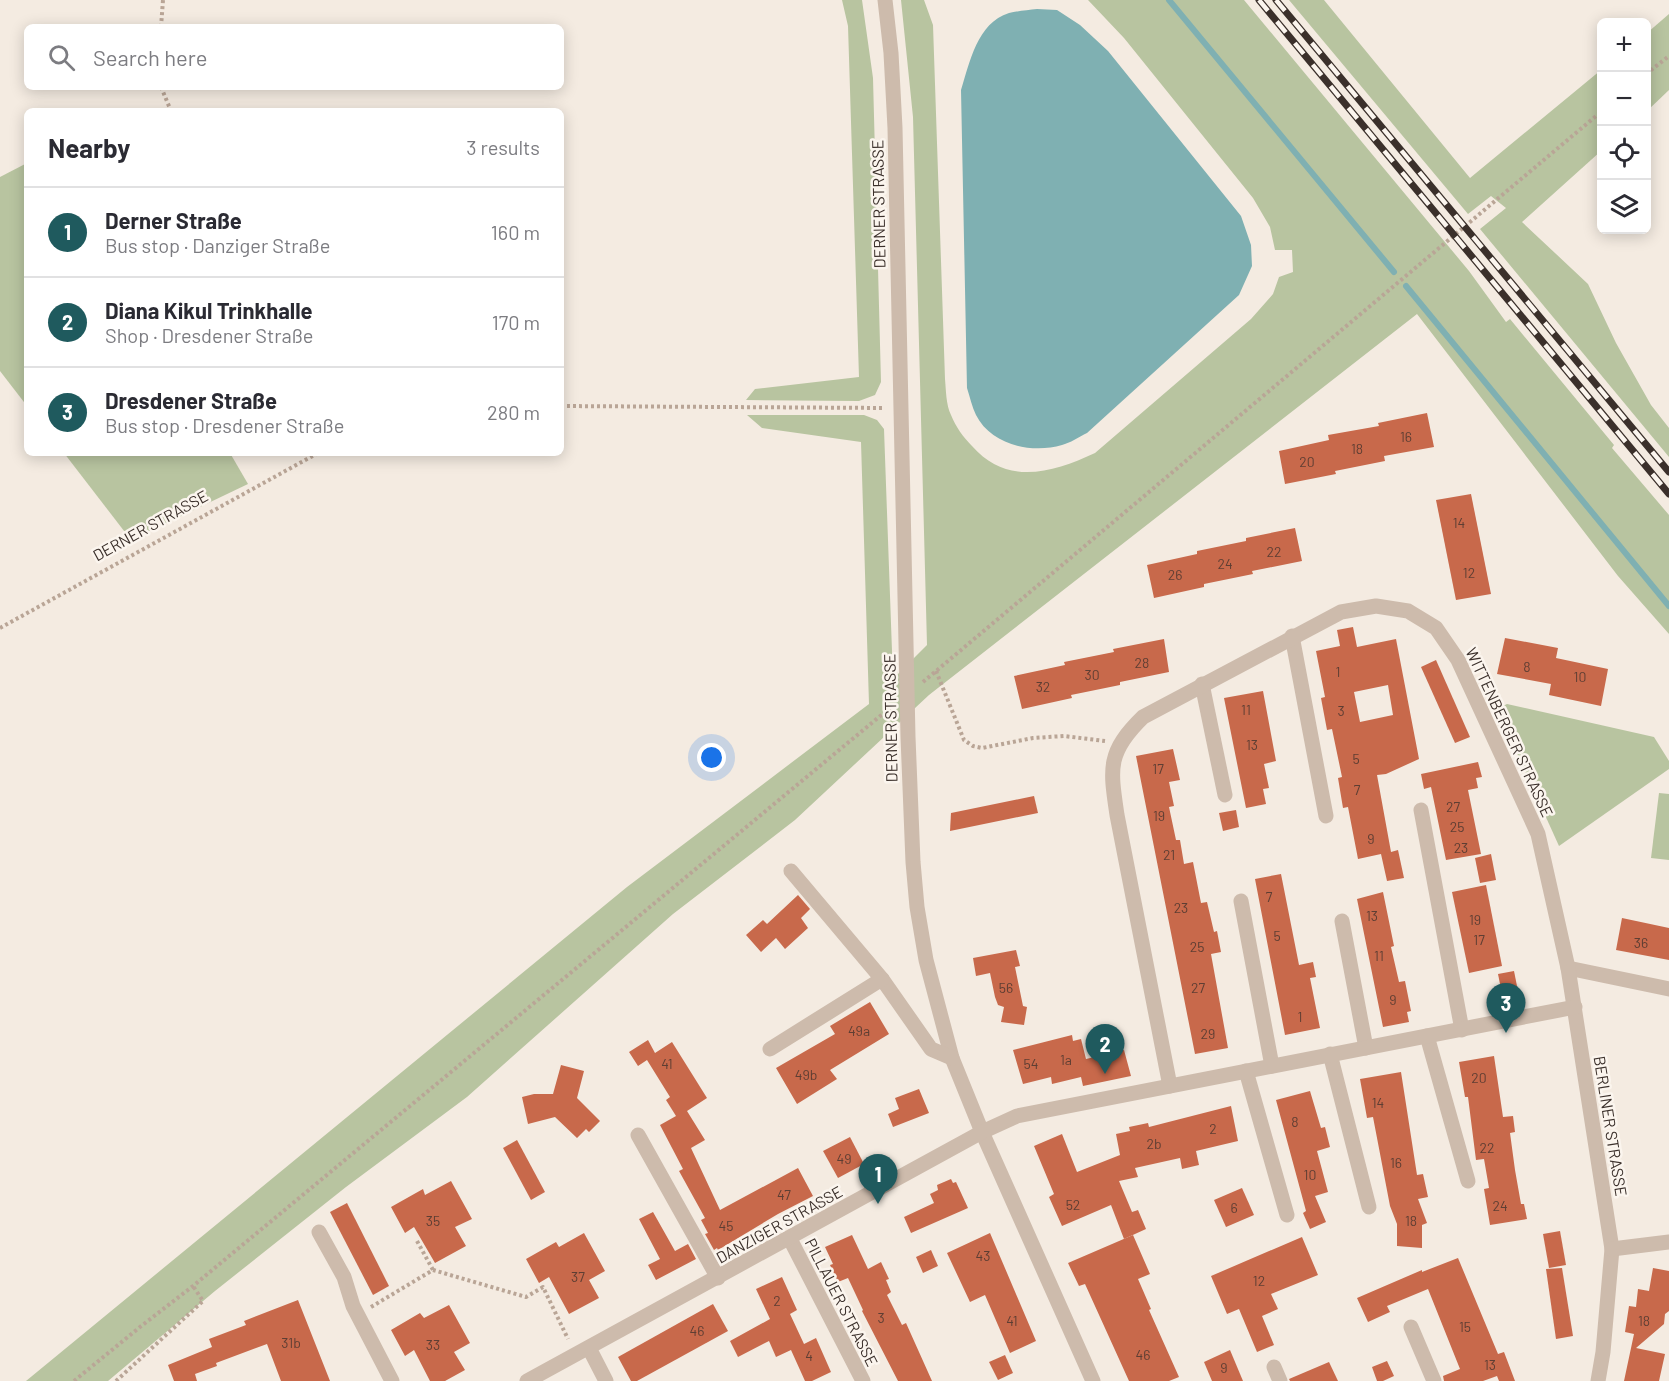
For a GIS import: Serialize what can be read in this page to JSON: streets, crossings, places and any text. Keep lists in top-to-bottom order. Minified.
{"streets":{"street":["DERNER STRASSE","WITTENBERGER STRASSE","BERLINER STRASSE","DANZIGER STRASSE","PILLAUER STRASSE"]},"crossings":[["DERNER STRASSE","DANZIGER STRASSE"],["WITTENBERGER STRASSE","BERLINER STRASSE"],["WITTENBERGER STRASSE","DANZIGER STRASSE"],["BERLINER STRASSE","DANZIGER STRASSE"],["DANZIGER STRASSE","PILLAUER STRASSE"]],"house_numbers":["16","18","20","14","22","24","12","26","28","8","1","30","10","32","11","3","13","5","17","7","27","19","25","9","23","21","7","23","13","19","5","17","36","25","11","56","27","9","1","49a","29","1a","41","54","49b","20","14","8","2","2b","22","49","16","10","47","52","24","6","35","18","45","43","37","12","2","3","41","18","15","46","31b","33","46","4","13","9"],"page":{"map_buttons":["+","−"],"search":"Search here","heading":["Nearby","3 results"],"list":[{"mark":"1","name":"Derner Straße","note":"Bus stop · Danziger Straße","value":"160 m"},{"mark":"2","name":"Diana Kikul Trinkhalle","note":"Shop · Dresdener Straße","value":"170 m"},{"mark":"3","name":"Dresdener Straße","note":"Bus stop · Dresdener Straße","value":"280 m"}],"pins":["3","2","1"]}}
